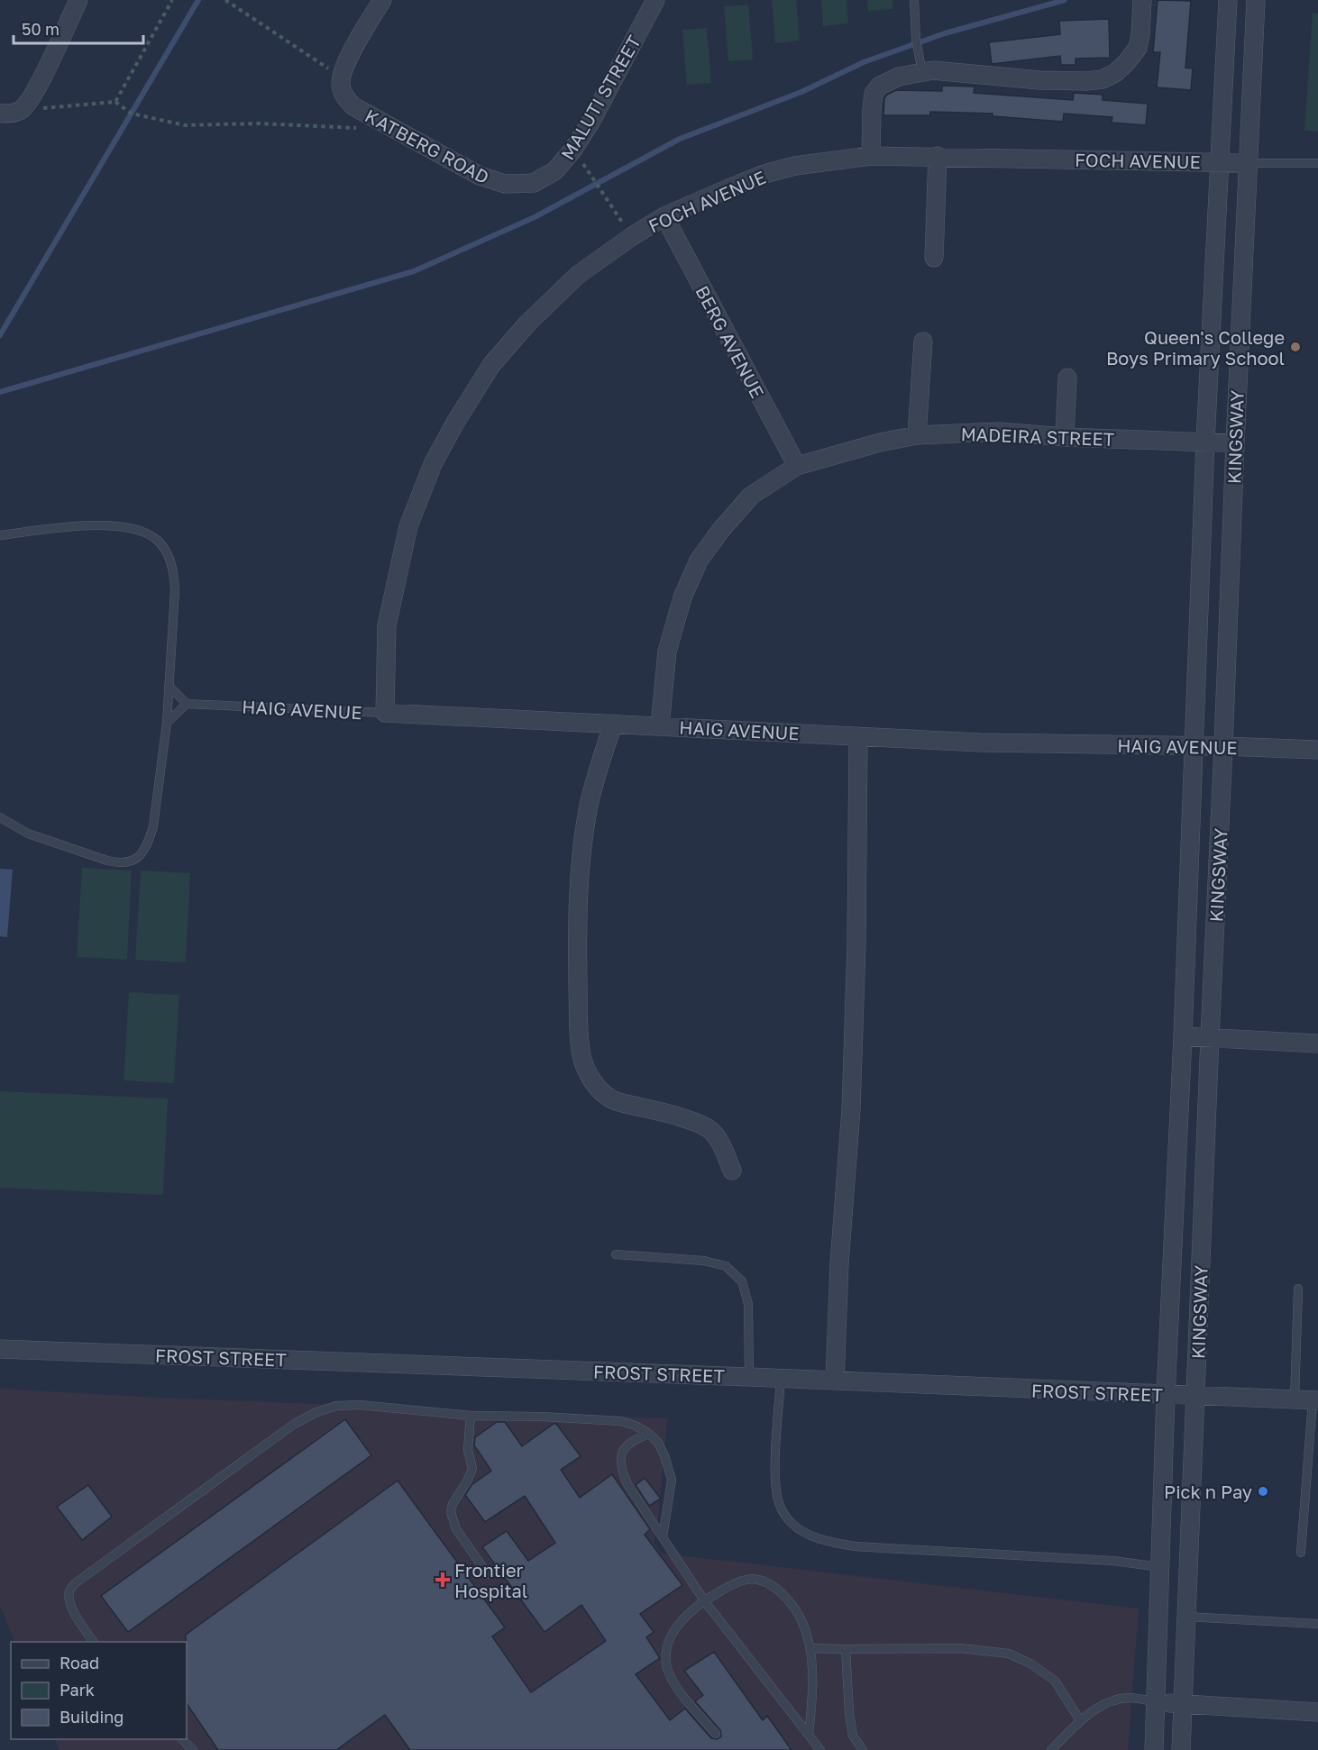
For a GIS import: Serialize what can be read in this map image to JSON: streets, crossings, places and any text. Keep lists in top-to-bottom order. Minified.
{"streets":{"street":["MALUTI STREET","KATBERG ROAD","FOCH AVENUE","BERG AVENUE","MADEIRA STREET","KINGSWAY","HAIG AVENUE","FROST STREET"]},"crossings":[["MALUTI STREET","KATBERG ROAD"],["FOCH AVENUE","BERG AVENUE"],["FOCH AVENUE","KINGSWAY"],["FOCH AVENUE","HAIG AVENUE"],["BERG AVENUE","MADEIRA STREET"],["MADEIRA STREET","KINGSWAY"],["MADEIRA STREET","HAIG AVENUE"],["KINGSWAY","HAIG AVENUE"],["KINGSWAY","FROST STREET"]],"places":{"other":["Queen's College Boys Primary School","Pick n Pay"],"health":["Frontier Hospital"]},"legend":["Road","Park","Building"],"scale_bar":"50 m"}
